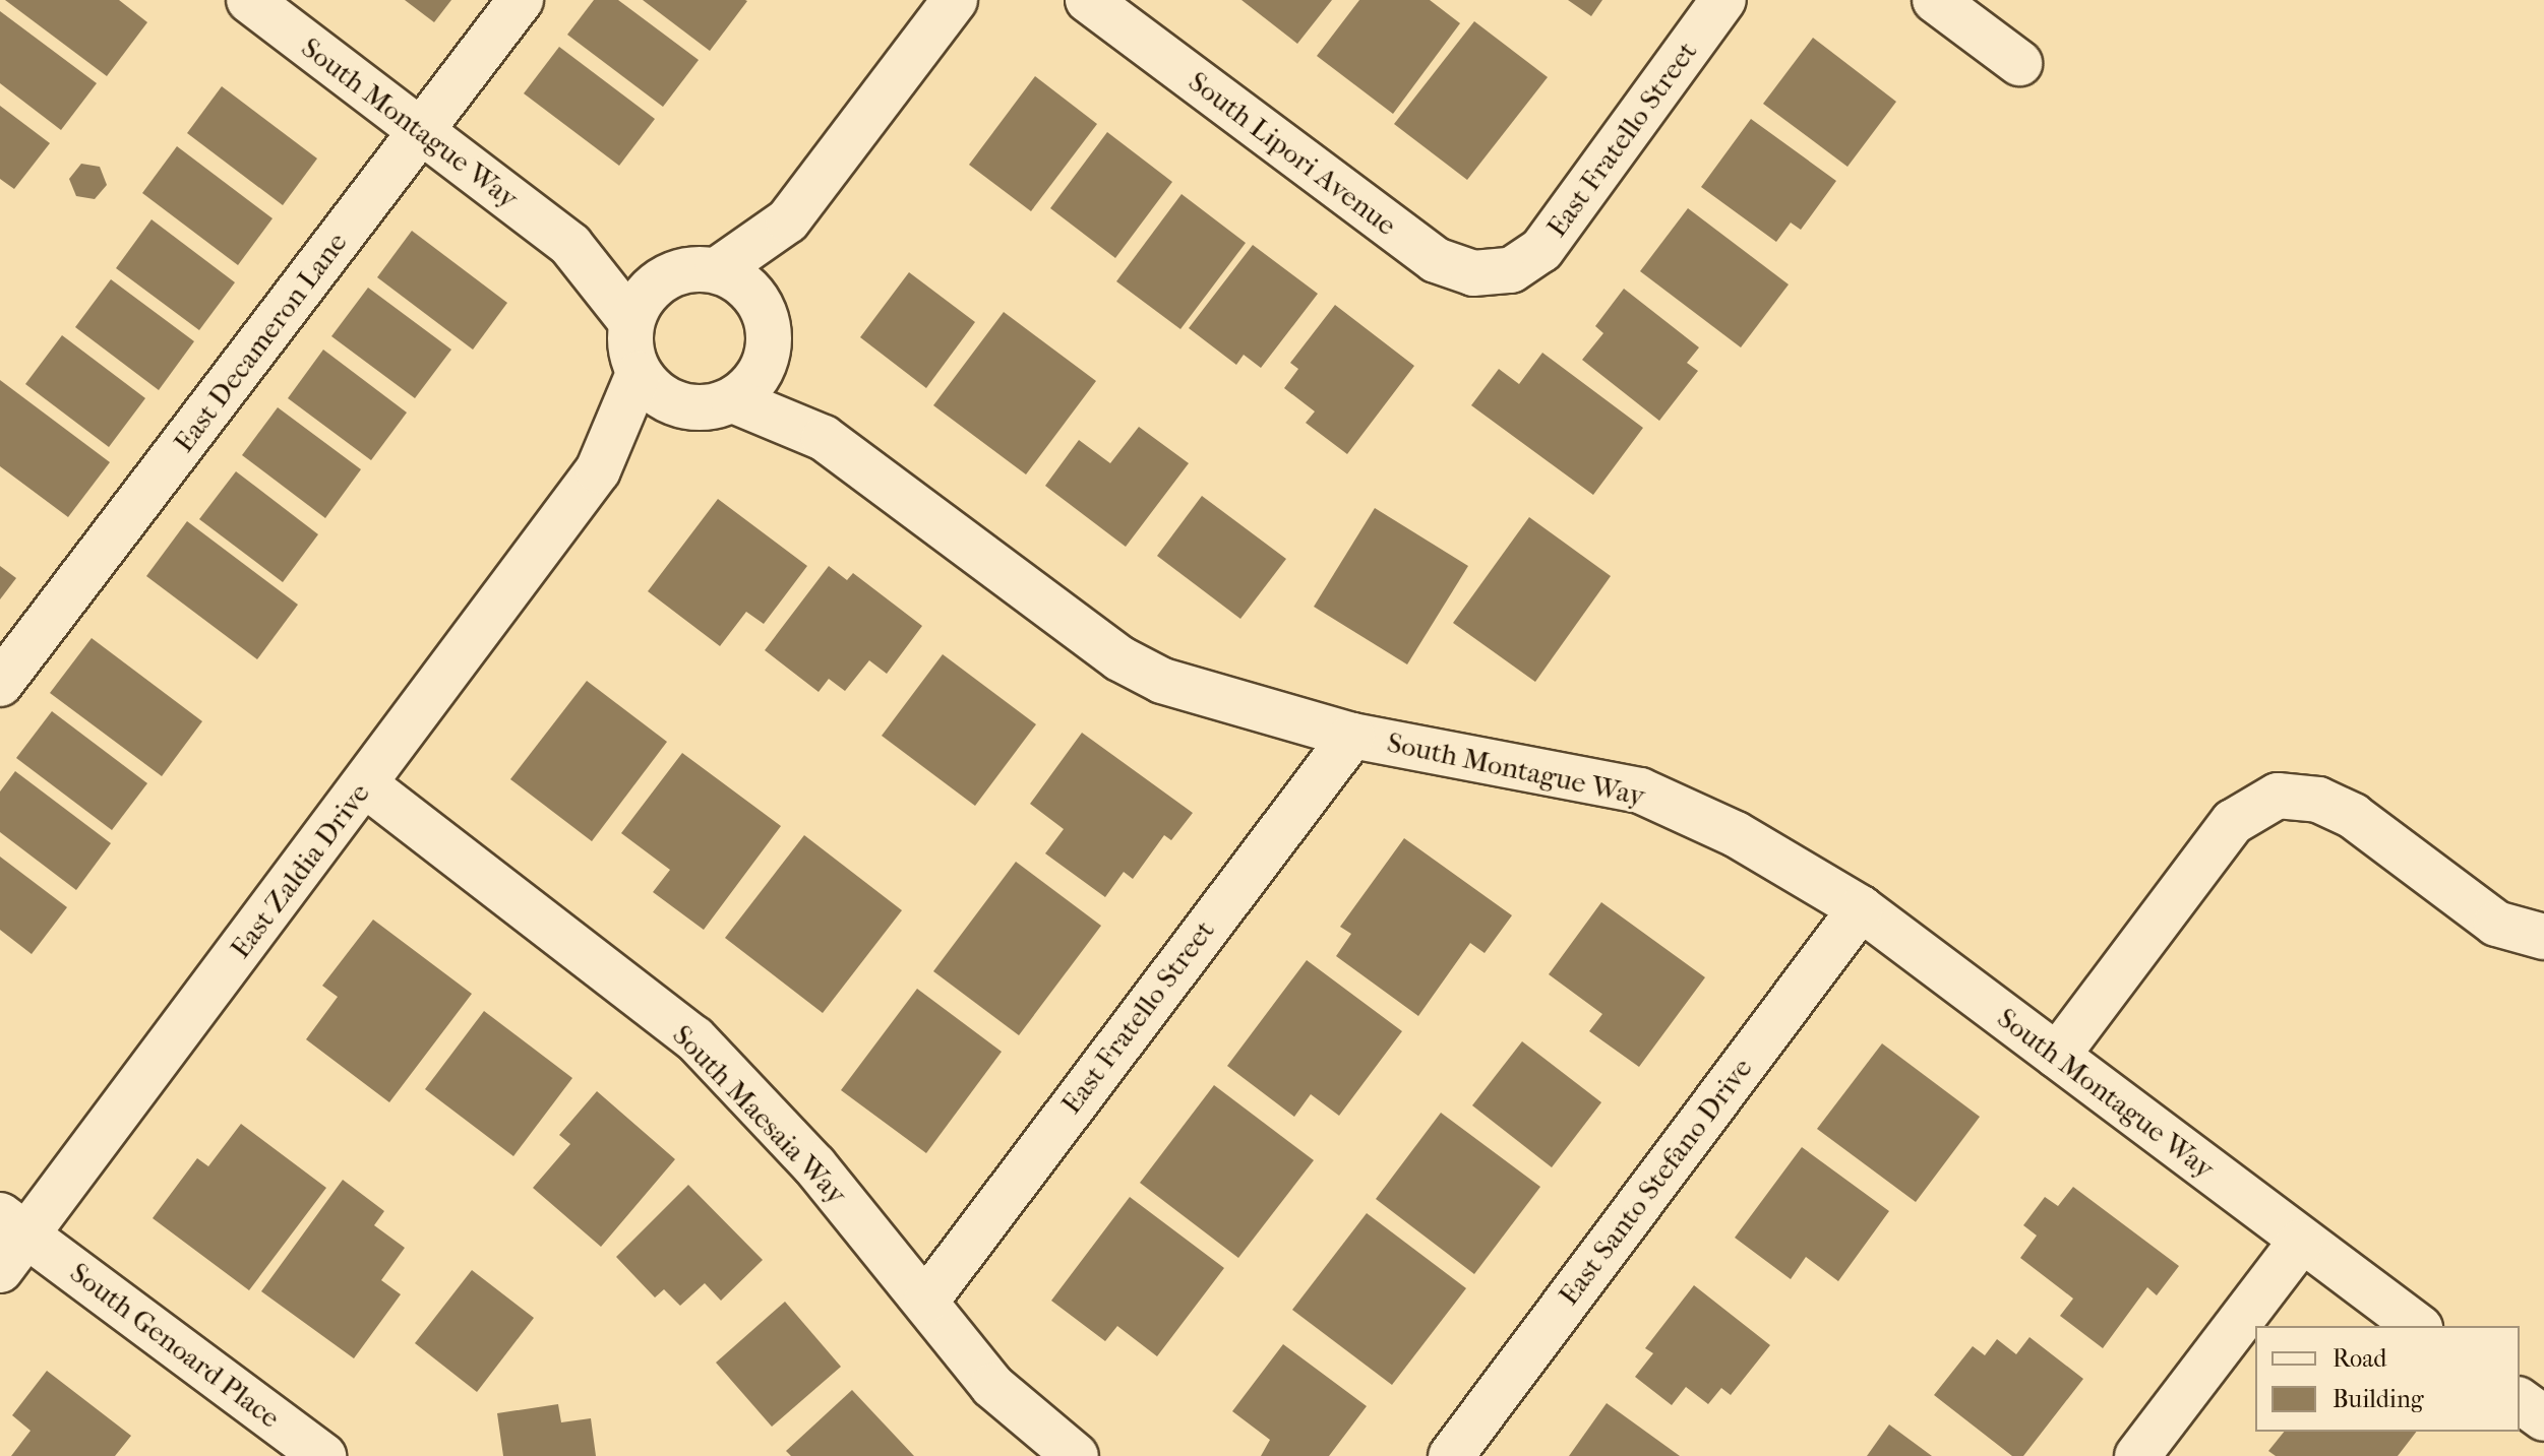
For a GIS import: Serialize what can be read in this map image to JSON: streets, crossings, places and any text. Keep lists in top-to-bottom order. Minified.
{"streets":{"street":["South Montague Way","East Fratello Street","South Lipori Avenue","East Decameron Lane","East Zaldia Drive","South Maesaia Way","East Santo Stefano Drive","South Genoard Place"]},"crossings":[["South Montague Way","East Fratello Street"],["South Montague Way","East Decameron Lane"],["South Montague Way","East Zaldia Drive"],["South Montague Way","East Santo Stefano Drive"],["East Fratello Street","South Lipori Avenue"],["East Fratello Street","South Maesaia Way"],["East Zaldia Drive","South Maesaia Way"],["East Zaldia Drive","South Genoard Place"]],"legend":["Road","Building"]}
